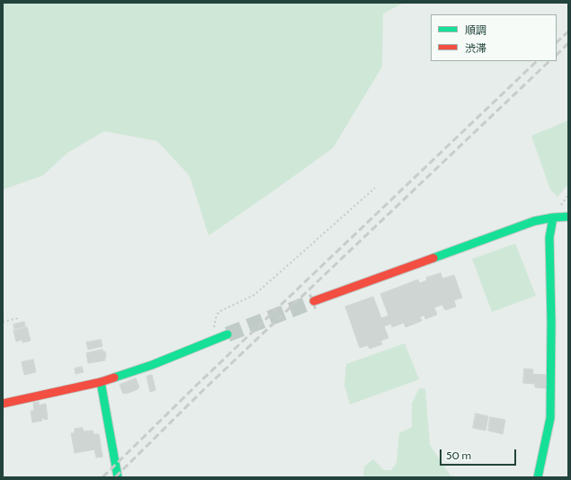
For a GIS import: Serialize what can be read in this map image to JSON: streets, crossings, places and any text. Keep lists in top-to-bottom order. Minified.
{"legend":["順調","渋滞"],"scale_bar":"50 m"}
